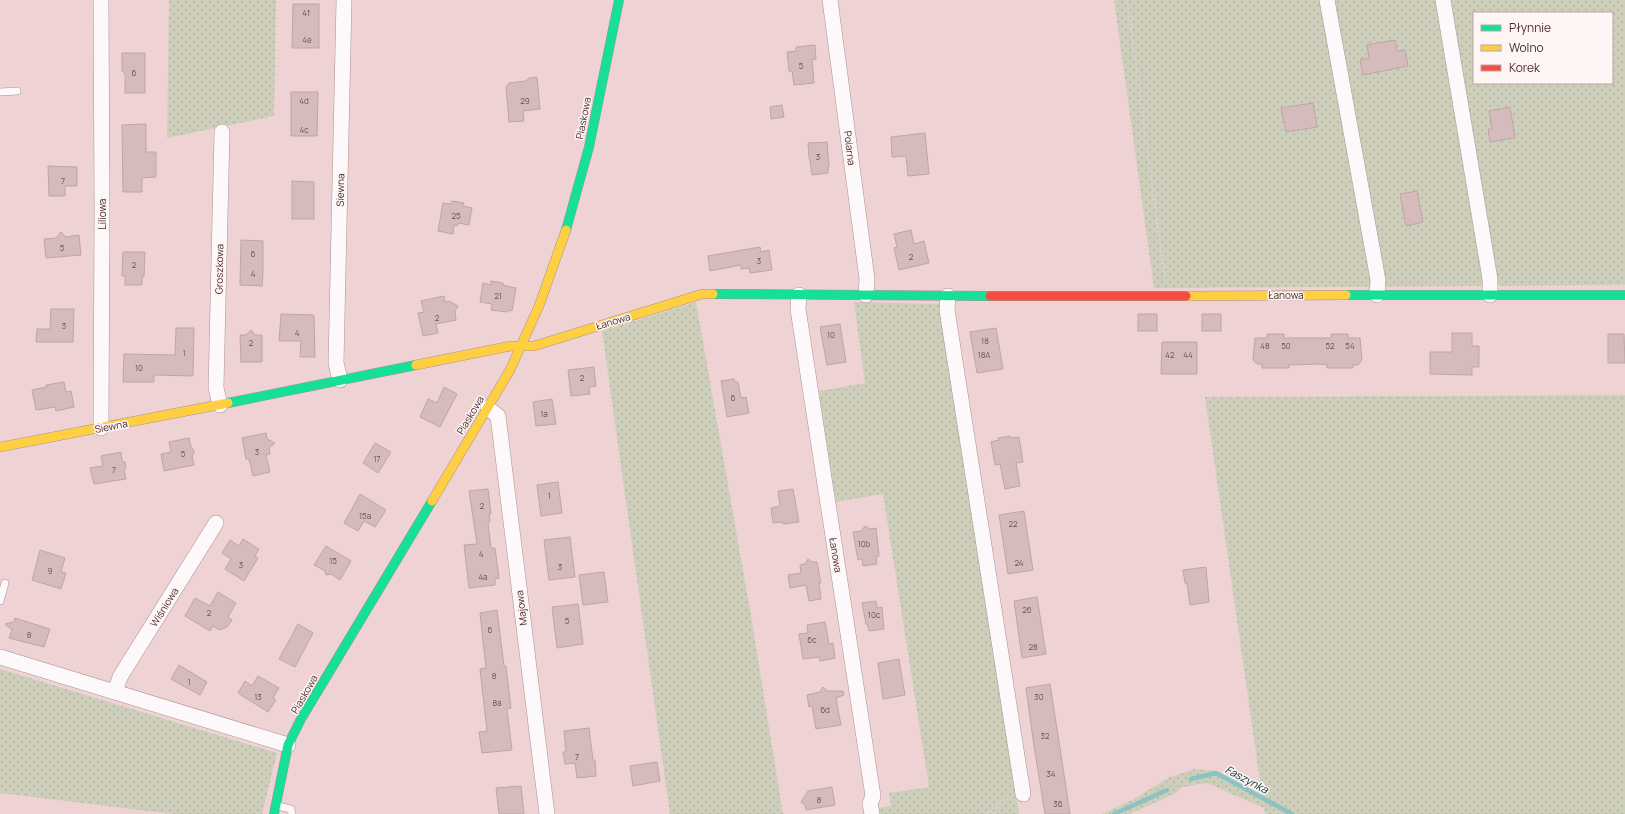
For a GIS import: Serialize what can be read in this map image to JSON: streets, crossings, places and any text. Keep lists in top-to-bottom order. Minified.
{"streets":{"street":["Piaskowa","Polarna","Siewna","Liliowa","Groszkowa","Łanowa","Wiśniowa","Majowa"]},"crossings":[["Piaskowa","Siewna"],["Piaskowa","Łanowa"],["Piaskowa","Majowa"],["Polarna","Łanowa"],["Siewna","Liliowa"],["Siewna","Groszkowa"],["Siewna","Łanowa"]],"water":["Faszynka"],"house_numbers":["4f","4e","5","6","4d","29","4c","3","7","25","5","6","2","3","2","4","21","2","3","4","10","18","2","48","50","52","54","1","18A","42","44","10","2","6","1a","3","5","17","7","1","2","15a","22","10b","4","15","24","3","3","9","4a","26","2","10c","5","6","8","6c","28","8","1","13","30","8a","6d","32","7","34","8","36"],"legend":["Płynnie","Wolno","Korek"]}
